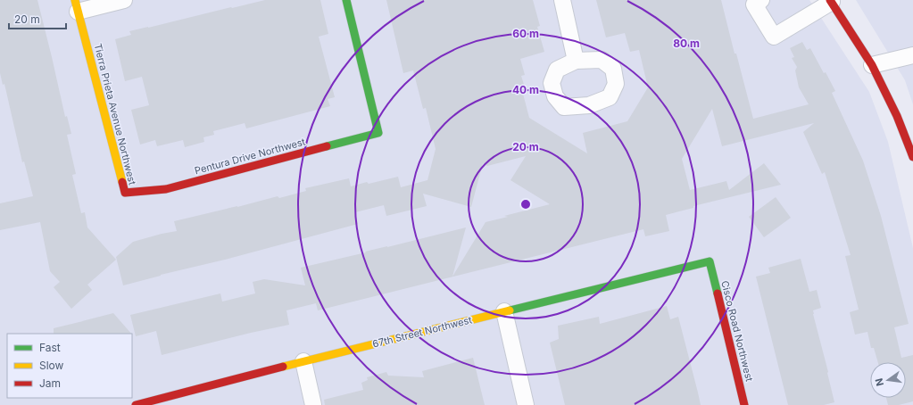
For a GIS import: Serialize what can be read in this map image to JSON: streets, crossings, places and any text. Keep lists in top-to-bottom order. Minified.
{"streets":{"street":["Tierra Prieta Avenue Northwest","Pentura Drive Northwest","Cisco Road Northwest","67th Street Northwest"]},"crossings":[["Tierra Prieta Avenue Northwest","Pentura Drive Northwest"],["Cisco Road Northwest","67th Street Northwest"]],"legend":["Fast","Slow","Jam"],"scale_bar":"20 m","north":"left","rings":["60 m","80 m","40 m","20 m"]}
